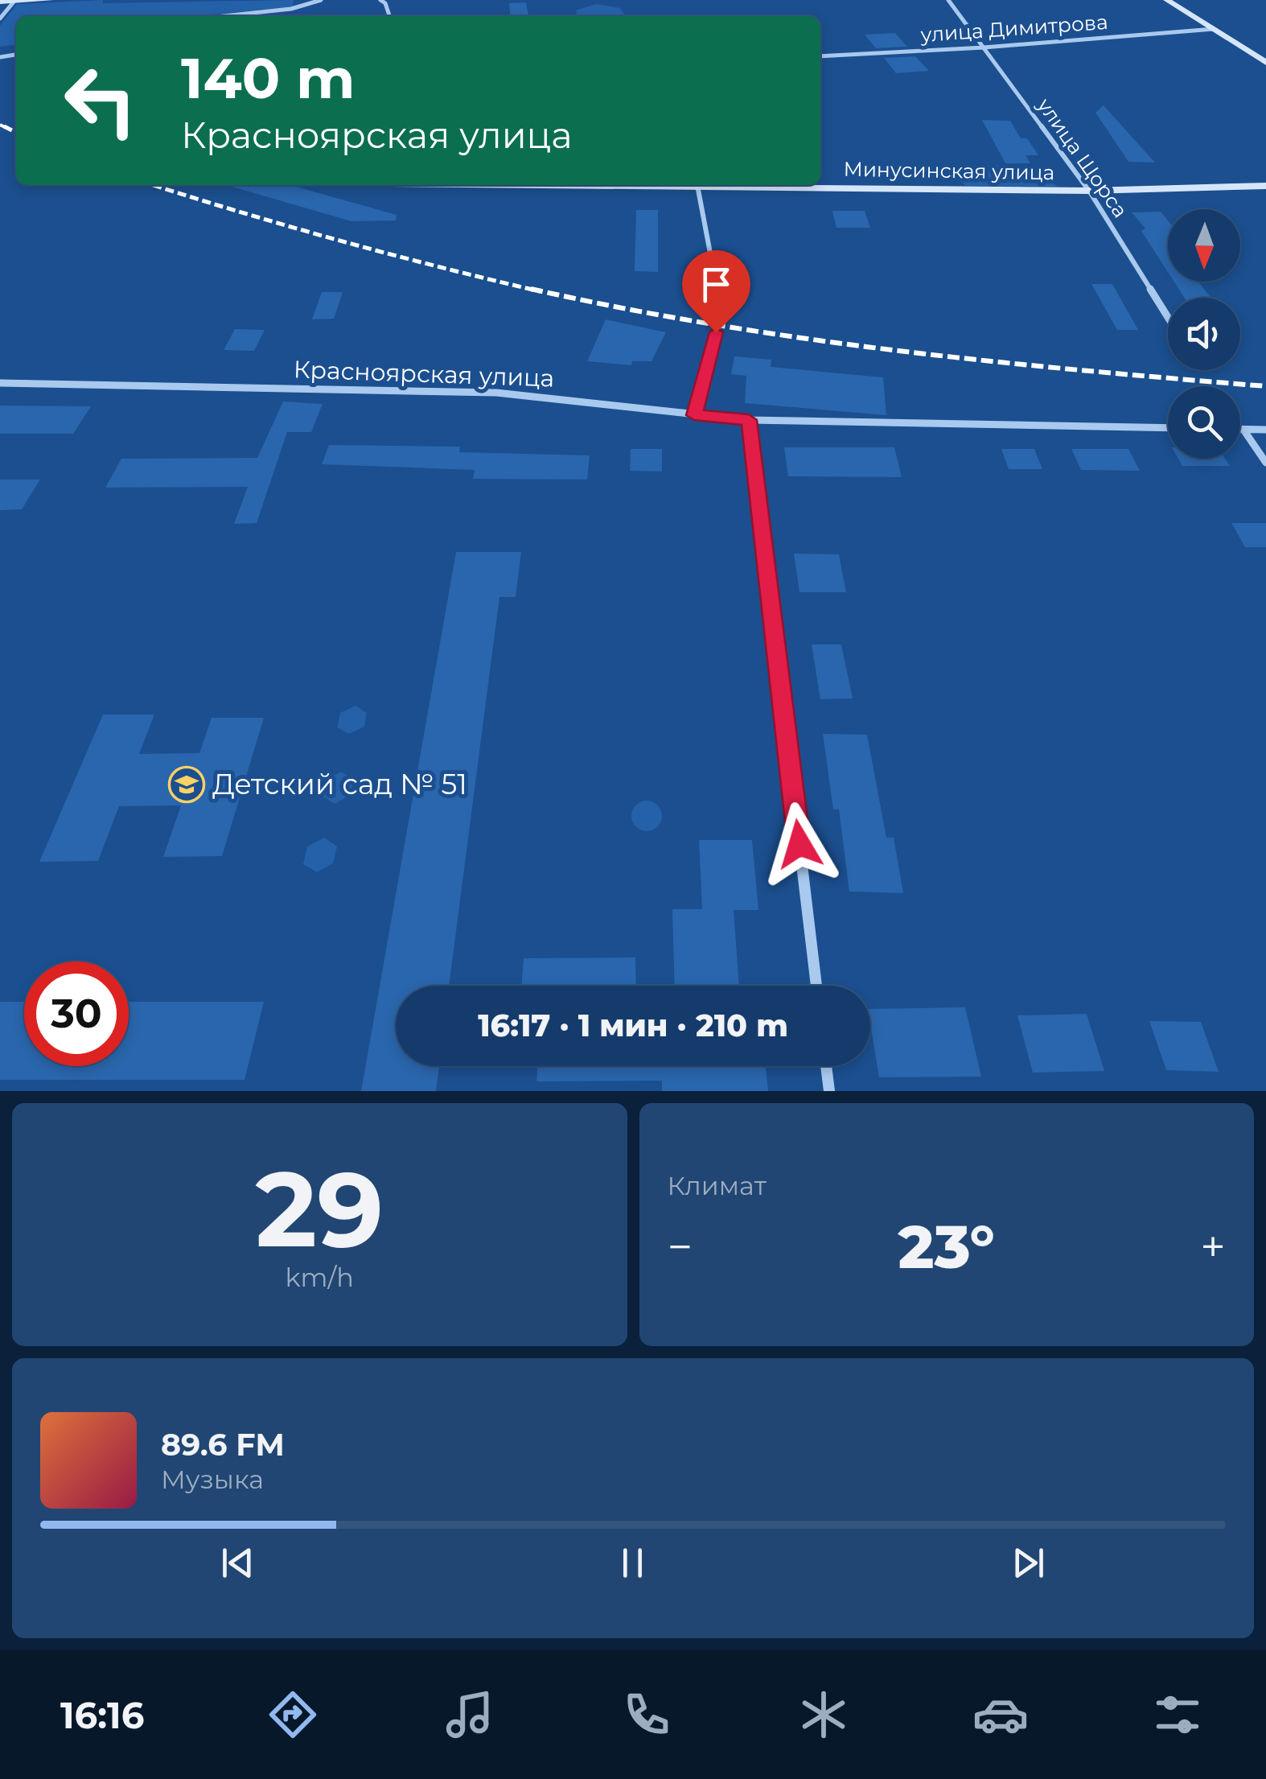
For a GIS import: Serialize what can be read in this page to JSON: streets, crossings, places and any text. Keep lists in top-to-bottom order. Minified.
{"streets":{"street":["улица Димитрова","улица Щорса","Минусинская улица","Красноярская улица"]},"crossings":[["улица Димитрова","улица Щорса"],["улица Щорса","Минусинская улица"]],"places":{"school or university":["Детский сад № 51"]},"north":"bottom","page":{"turn":["140 m","Красноярская улица"],"limit":"30","trip":"16:17 · 1 мин · 210 m","tile":[["29","km/h"],"Климат"],"heat":["−","23°","+"],"song":["89.6 FM","Музыка"],"tabs":"16:16"}}
